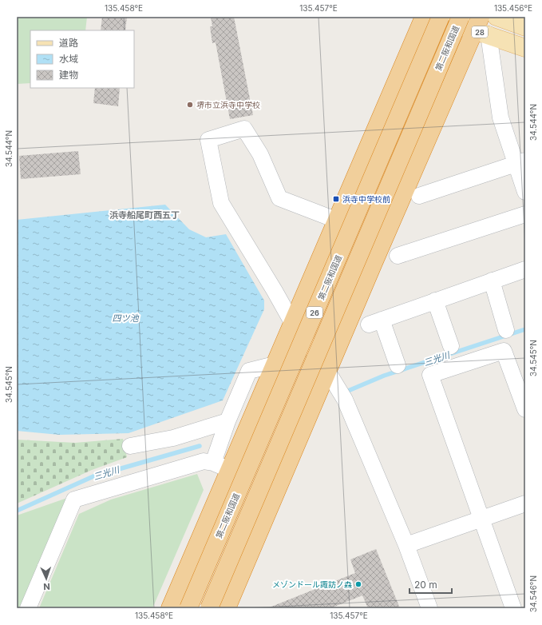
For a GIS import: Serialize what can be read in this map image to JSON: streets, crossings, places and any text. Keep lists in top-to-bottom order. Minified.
{"streets":{"highway":["第二阪和国道","26"],"main road":["28"]},"districts":["浜寺船尾町西五丁"],"water":["四ツ池","三光川"],"places":{"other":["堺市立浜寺中学校","メゾンドール諏訪ノ森"],"transit":["浜寺中学校前"]},"legend":["道路","水域","建物"],"scale_bar":"20 m","north":"bottom","coordinates":["135.458°E","135.457°E","135.456°E","34.544°N","34.545°N","34.546°N"]}
